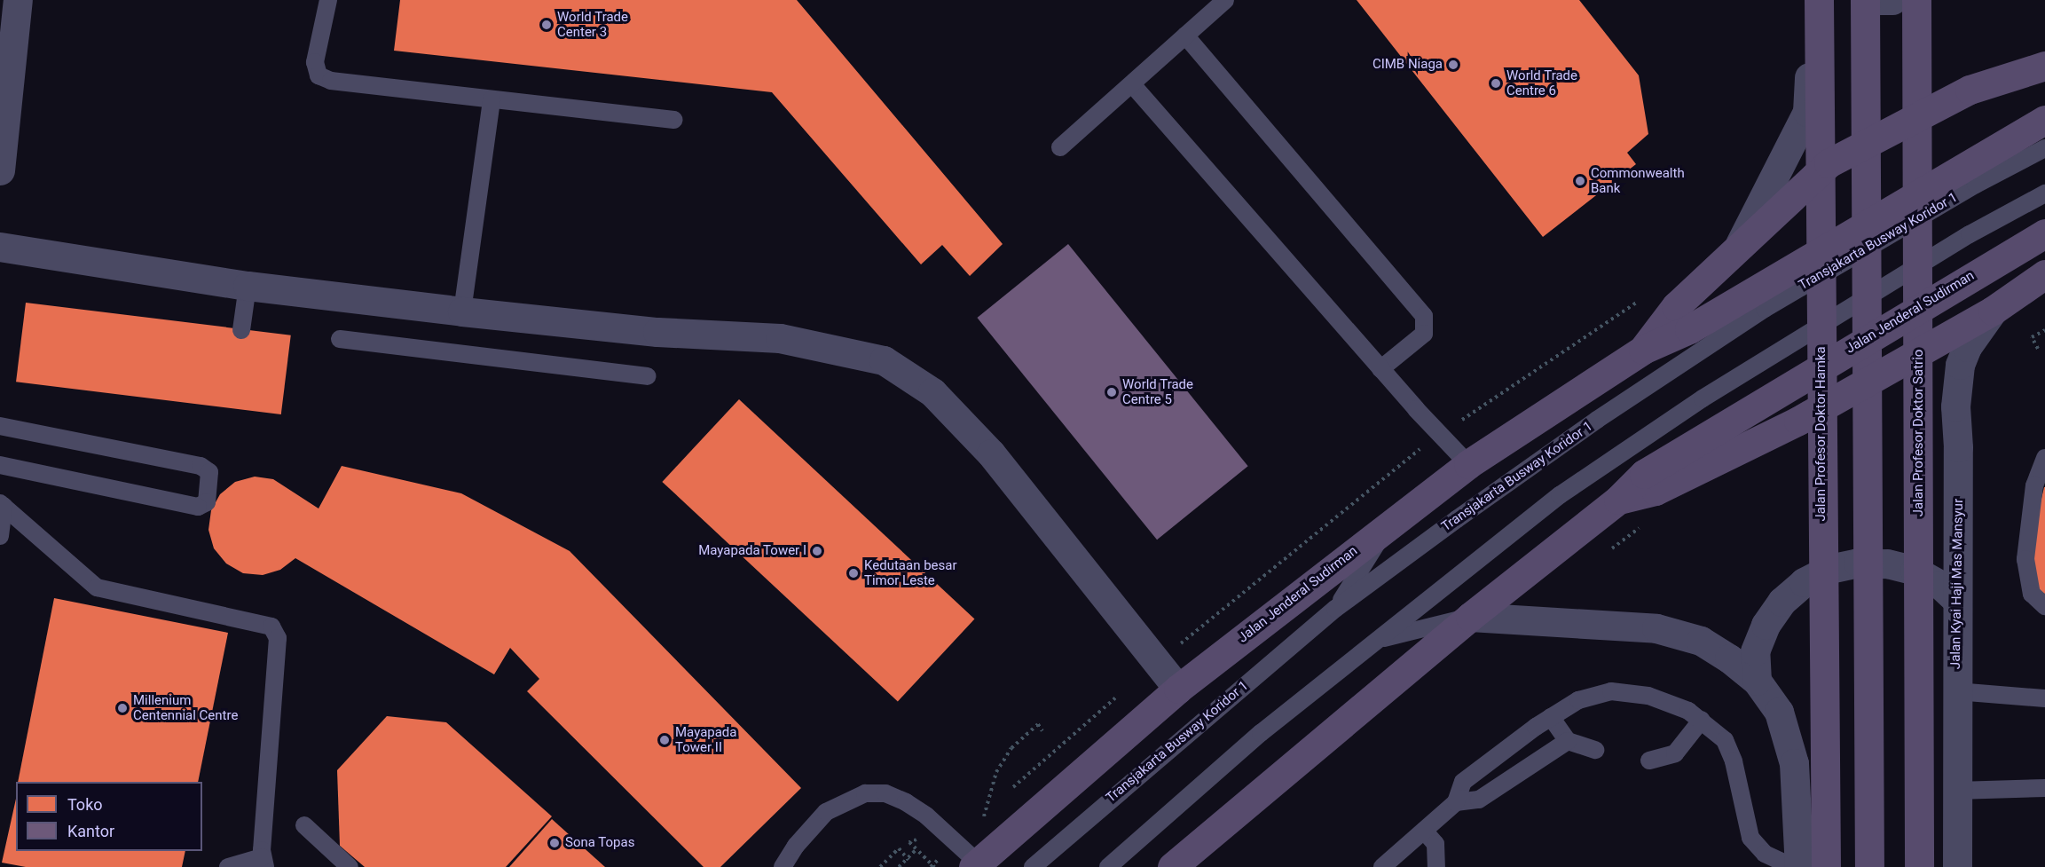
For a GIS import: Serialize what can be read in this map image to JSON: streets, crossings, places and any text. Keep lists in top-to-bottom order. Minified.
{"streets":{"main road":["Jalan Jenderal Sudirman","Jalan Profesor Doktor Satrio","Jalan Profesor Doktor Hamka"],"street":["Jalan Kyai Haji Mas Mansyur"],"lane":["Transjakarta Busway Koridor 1"]},"crossings":[["Jalan Jenderal Sudirman","Jalan Kyai Haji Mas Mansyur"]],"places":["World Trade Center 3","CIMB Niaga","World Trade Centre 6","Commonwealth Bank","World Trade Centre 5","Mayapada Tower I","Kedutaan besar Timor Leste","Millenium Centennial Centre","Mayapada Tower II","Sona Topas"],"legend":["Toko","Kantor"]}
